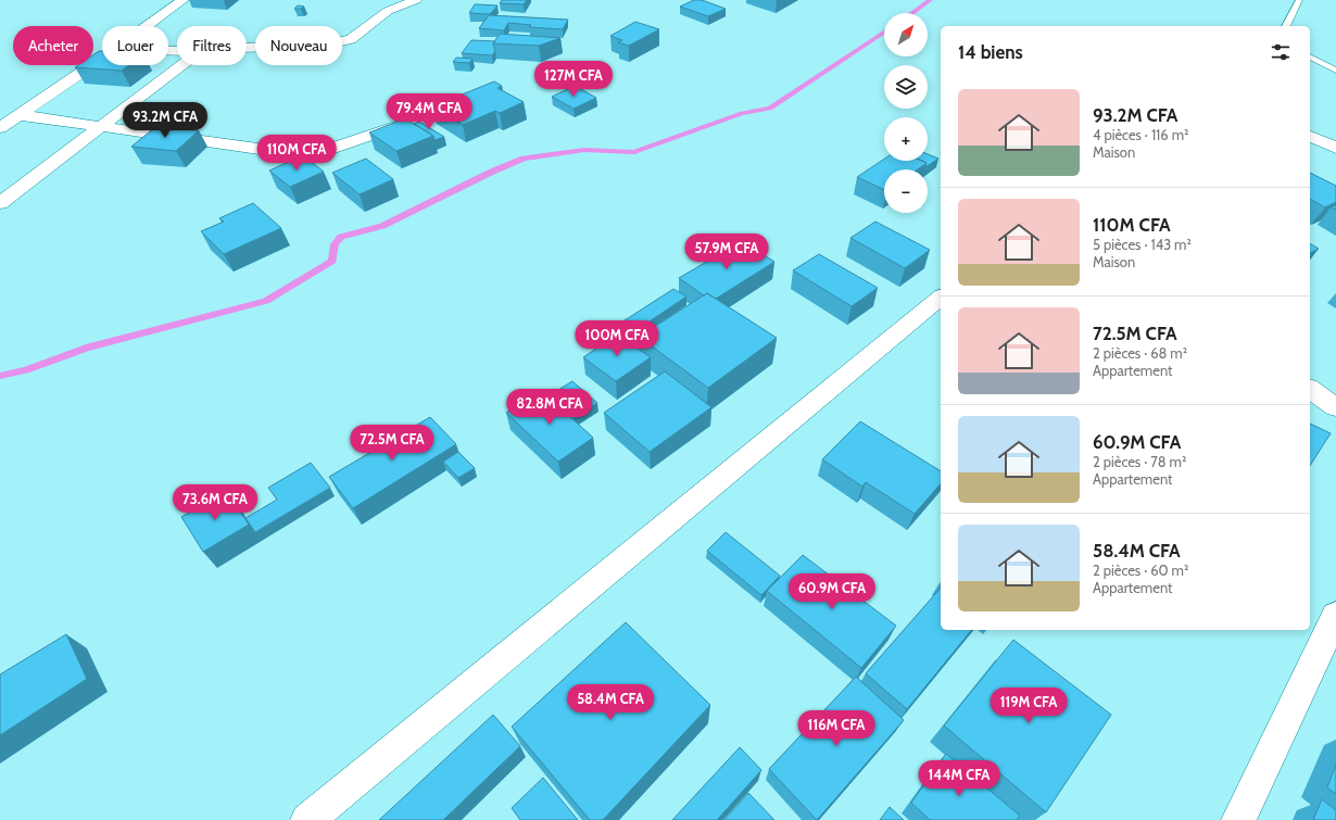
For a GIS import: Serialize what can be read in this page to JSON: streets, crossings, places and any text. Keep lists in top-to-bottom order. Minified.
{"north":"top right","page":{"map_buttons":["+","−"],"chip":["Acheter","Louer","Filtres","Nouveau"],"heading":"14 biens","price":["127M CFA","79.4M CFA","93.2M CFA","110M CFA","57.9M CFA","100M CFA","82.8M CFA","72.5M CFA","73.6M CFA","60.9M CFA","58.4M CFA","119M CFA","116M CFA","144M CFA"],"list":[{"name":"93.2M CFA","note":"4 pièces · 116 m² · Maison"},{"name":"110M CFA","note":"5 pièces · 143 m² · Maison"},{"name":"72.5M CFA","note":"2 pièces · 68 m² · Appartement"},{"name":"60.9M CFA","note":"2 pièces · 78 m² · Appartement"},{"name":"58.4M CFA","note":"2 pièces · 60 m² · Appartement"}]}}
